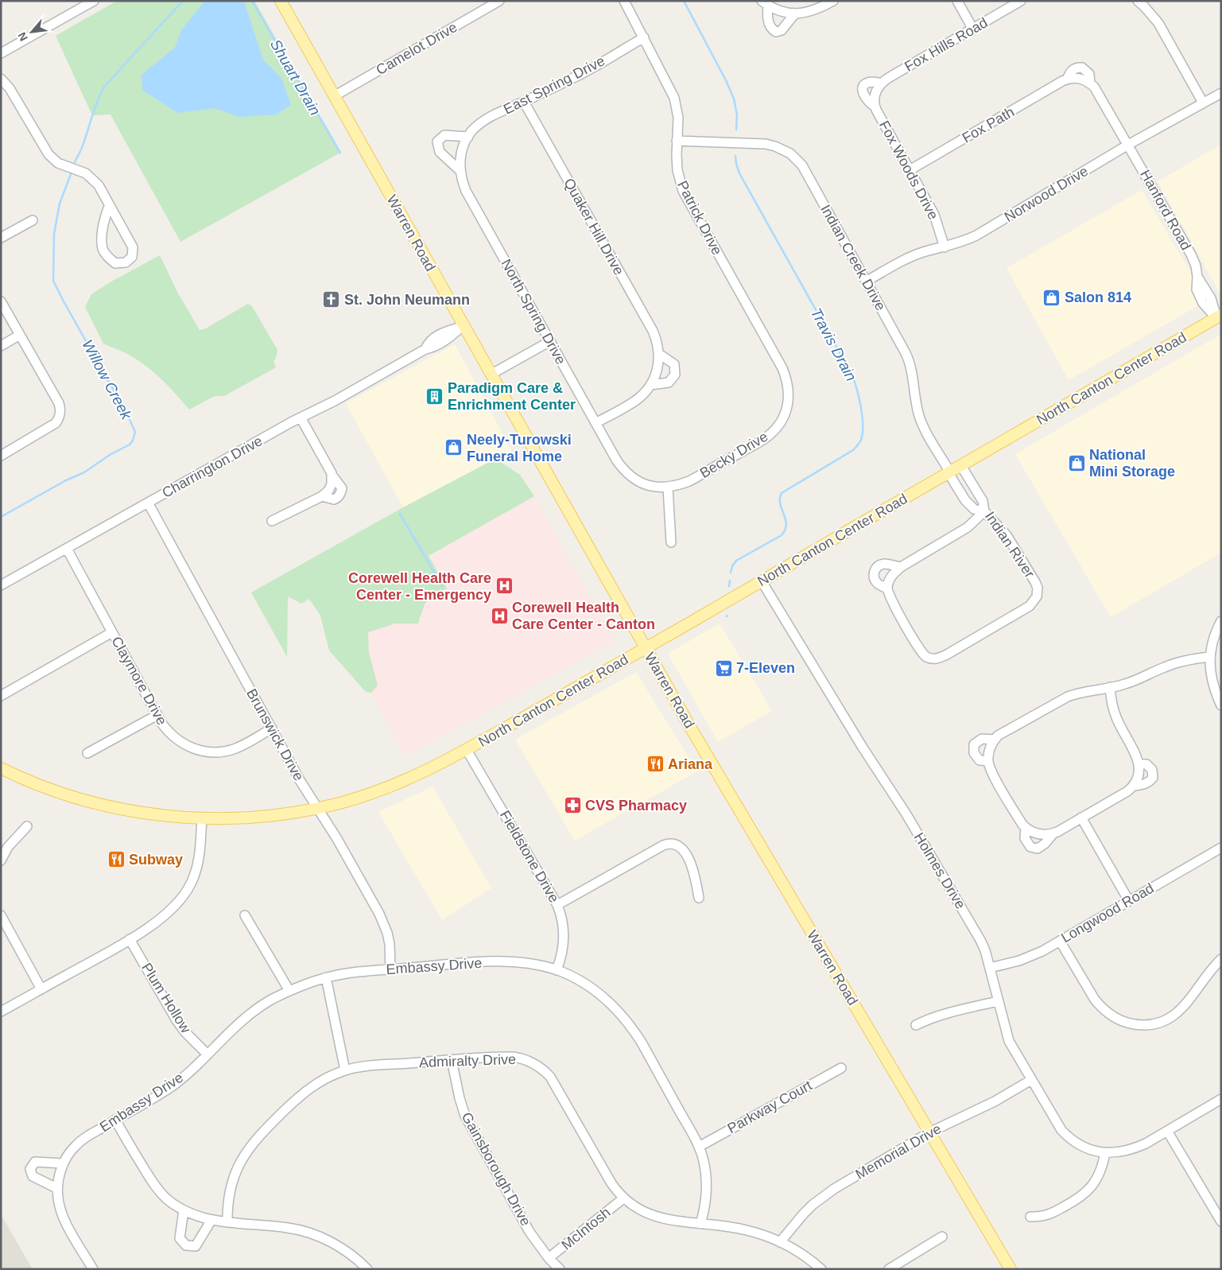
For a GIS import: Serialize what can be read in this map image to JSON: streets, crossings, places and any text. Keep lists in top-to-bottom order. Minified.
{"streets":{"main road":["Warren Road","North Canton Center Road"],"street":["Fox Hills Road","Camelot Drive","East Spring Drive","Fox Path","Fox Woods Drive","Norwood Drive","Hanford Road","Patrick Drive","Quaker Hill Drive","Indian Creek Drive","North Spring Drive","Becky Drive","Charrington Drive","Indian River","Claymore Drive","Brunswick Drive","Fieldstone Drive","Holmes Drive","Longwood Road","Embassy Drive","Plum Hollow","Admiralty Drive","Parkway Court","Memorial Drive","Gainsborough Drive","McIntosh"]},"crossings":[["Fox Hills Road","Fox Woods Drive"],["Camelot Drive","Warren Road"],["East Spring Drive","Patrick Drive"],["East Spring Drive","Quaker Hill Drive"],["East Spring Drive","North Spring Drive"],["Fox Path","Fox Woods Drive"],["Fox Path","Norwood Drive"],["Fox Path","Hanford Road"],["Fox Woods Drive","Norwood Drive"],["Norwood Drive","Hanford Road"],["Norwood Drive","Indian Creek Drive"],["Hanford Road","North Canton Center Road"],["Patrick Drive","Indian Creek Drive"],["Patrick Drive","Becky Drive"],["Quaker Hill Drive","North Spring Drive"],["Warren Road","North Canton Center Road"],["Warren Road","Charrington Drive"],["Warren Road","Memorial Drive"],["Indian Creek Drive","North Canton Center Road"],["Indian Creek Drive","Indian River"],["North Spring Drive","Becky Drive"],["North Canton Center Road","Indian River"],["North Canton Center Road","Brunswick Drive"],["North Canton Center Road","Fieldstone Drive"],["North Canton Center Road","Holmes Drive"],["Charrington Drive","Claymore Drive"],["Charrington Drive","Brunswick Drive"],["Claymore Drive","Brunswick Drive"],["Brunswick Drive","Embassy Drive"],["Fieldstone Drive","Embassy Drive"],["Holmes Drive","Longwood Road"],["Holmes Drive","Memorial Drive"],["Embassy Drive","Plum Hollow"],["Embassy Drive","Admiralty Drive"],["Embassy Drive","Parkway Court"],["Admiralty Drive","Memorial Drive"],["Admiralty Drive","Gainsborough Drive"],["Admiralty Drive","McIntosh"],["Gainsborough Drive","McIntosh"]],"water":["Shuart Drain","Travis Drain","Willow Creek"],"places":{"shop":["Salon 814","Neely-Turowski Funeral Home","National Mini Storage"],"church":["St. John Neumann"],"building":["Paradigm Care & Enrichment Center"],"hospital":["Corewell Health Care Center - Emergency","Corewell Health Care Center - Canton"],"supermarket":["7-Eleven"],"restaurant":["Ariana","Subway"],"pharmacy":["CVS Pharmacy"]},"north":"bottom left"}
